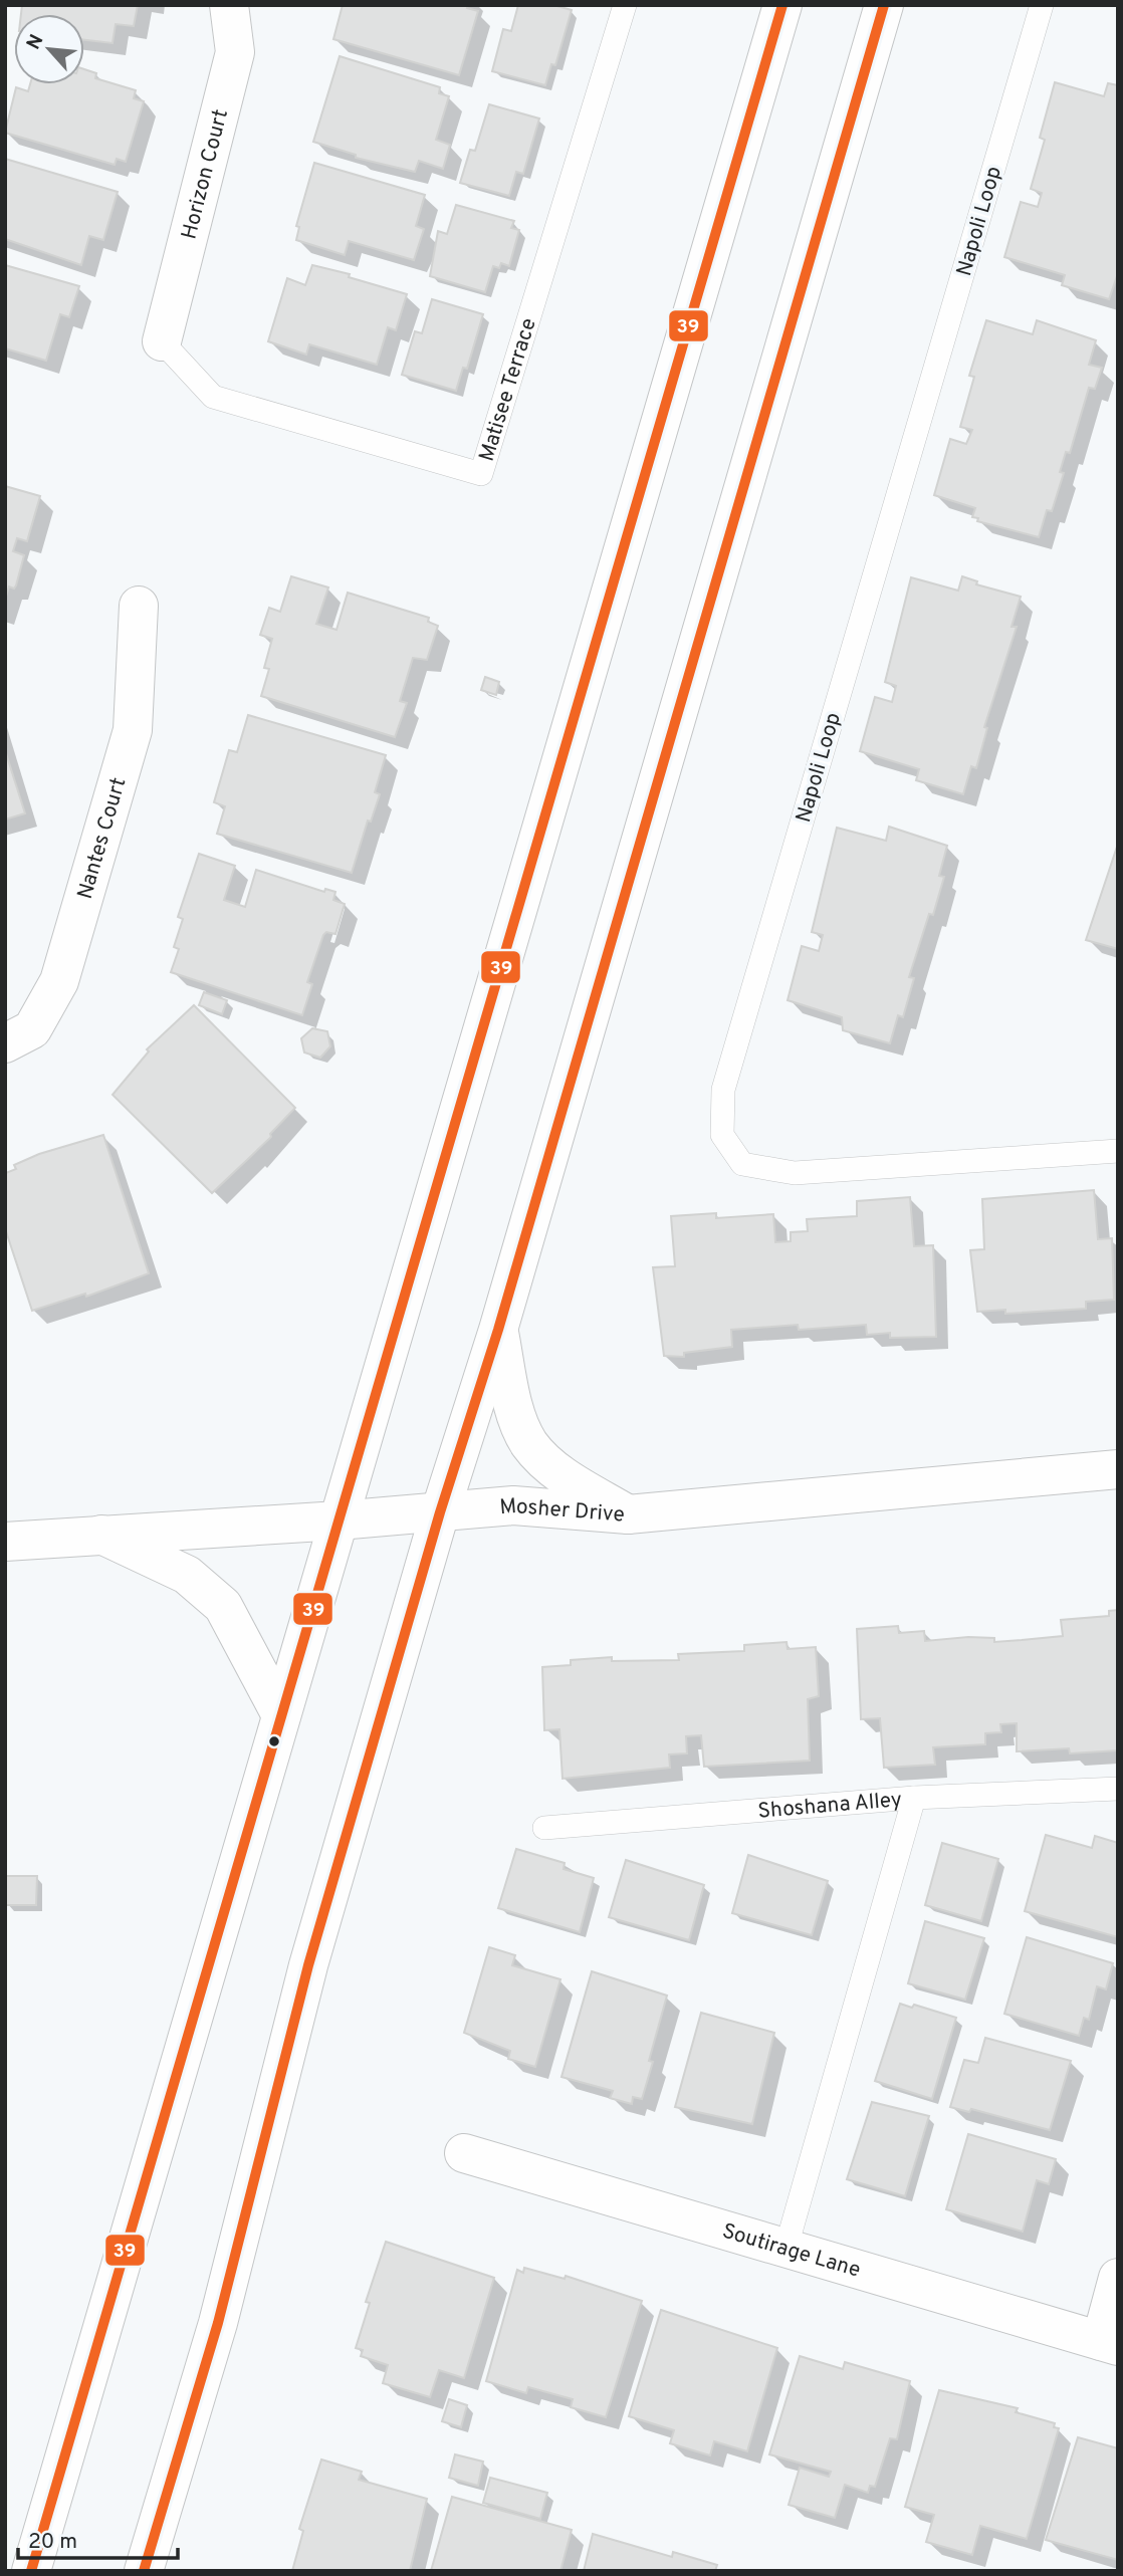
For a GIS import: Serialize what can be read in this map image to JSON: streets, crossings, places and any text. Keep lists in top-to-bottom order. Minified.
{"streets":{"main road":["Horizon Court","Nantes Court","Mosher Drive","Soutirage Lane"],"lane":["Napoli Loop","Matisee Terrace","Shoshana Alley"]},"crossings":[["Horizon Court","Matisee Terrace"]],"lines":["transit line 39"],"scale_bar":"20 m","north":"top left"}
